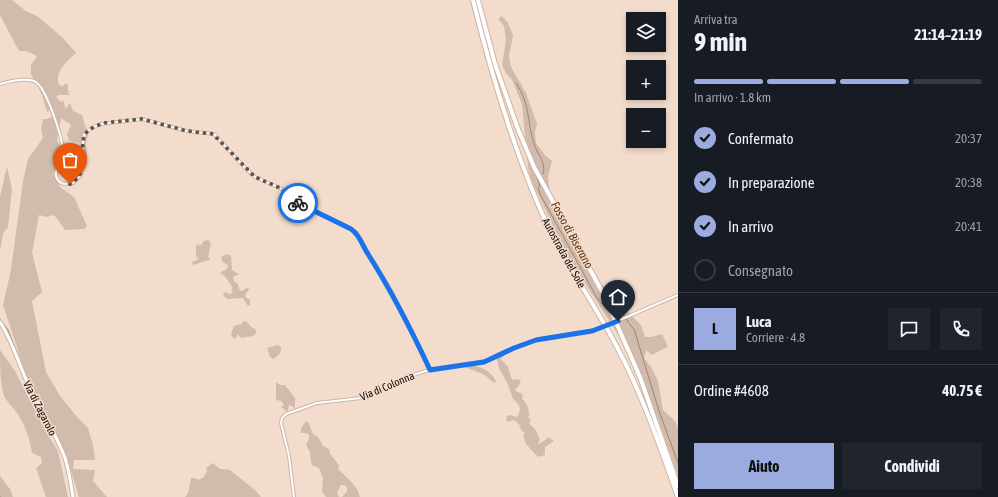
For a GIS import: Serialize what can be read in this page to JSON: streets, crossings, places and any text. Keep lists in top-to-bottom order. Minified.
{"streets":{"highway":["Autostrada del Sole"],"main road":["Via di Zagarolo"],"street":["Via di Colonna"]},"water":["Fosso di Biserano"],"page":{"heading":["9 min","Arriva tra","21:14–21:19"],"panel":["Luca","Corriere · 4.8","Ordine #4608","40.75 €"],"map_buttons":["+","−"],"bar":"In arrivo · 1.8 km","list":[["Confermato","20:37"],["In preparazione","20:38"],["In arrivo","20:41"],"Consegnato"],"round":"L","buttons":["Aiuto","Condividi"]}}
